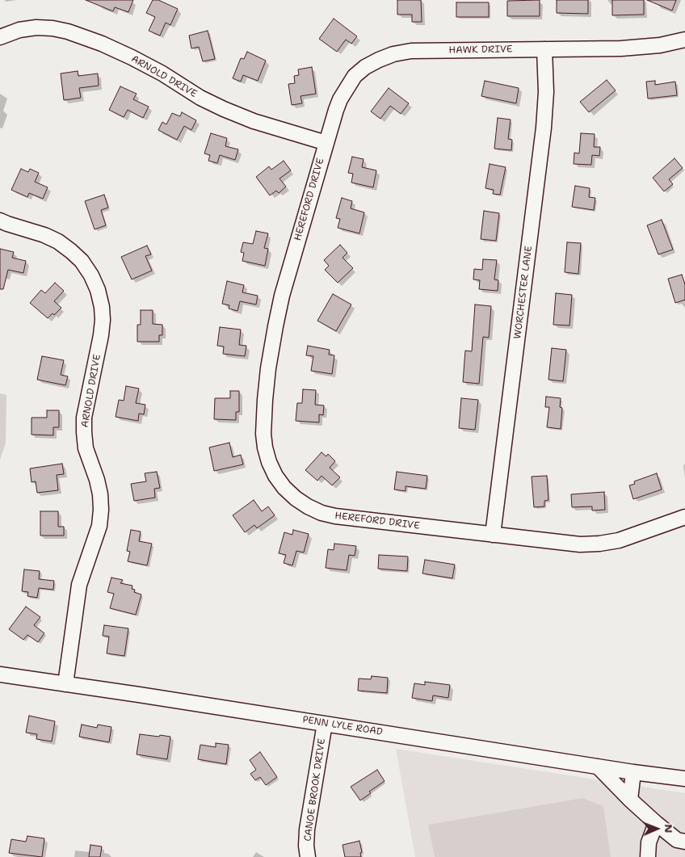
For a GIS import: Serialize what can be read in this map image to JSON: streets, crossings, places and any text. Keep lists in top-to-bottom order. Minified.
{"streets":{"street":["HAWK DRIVE","ARNOLD DRIVE","HEREFORD DRIVE","WORCHESTER LANE","PENN LYLE ROAD","CANOE BROOK DRIVE"]},"crossings":[["HAWK DRIVE","ARNOLD DRIVE"],["HAWK DRIVE","HEREFORD DRIVE"],["HAWK DRIVE","WORCHESTER LANE"],["ARNOLD DRIVE","HEREFORD DRIVE"],["ARNOLD DRIVE","PENN LYLE ROAD"],["HEREFORD DRIVE","WORCHESTER LANE"],["PENN LYLE ROAD","CANOE BROOK DRIVE"]],"north":"right"}
